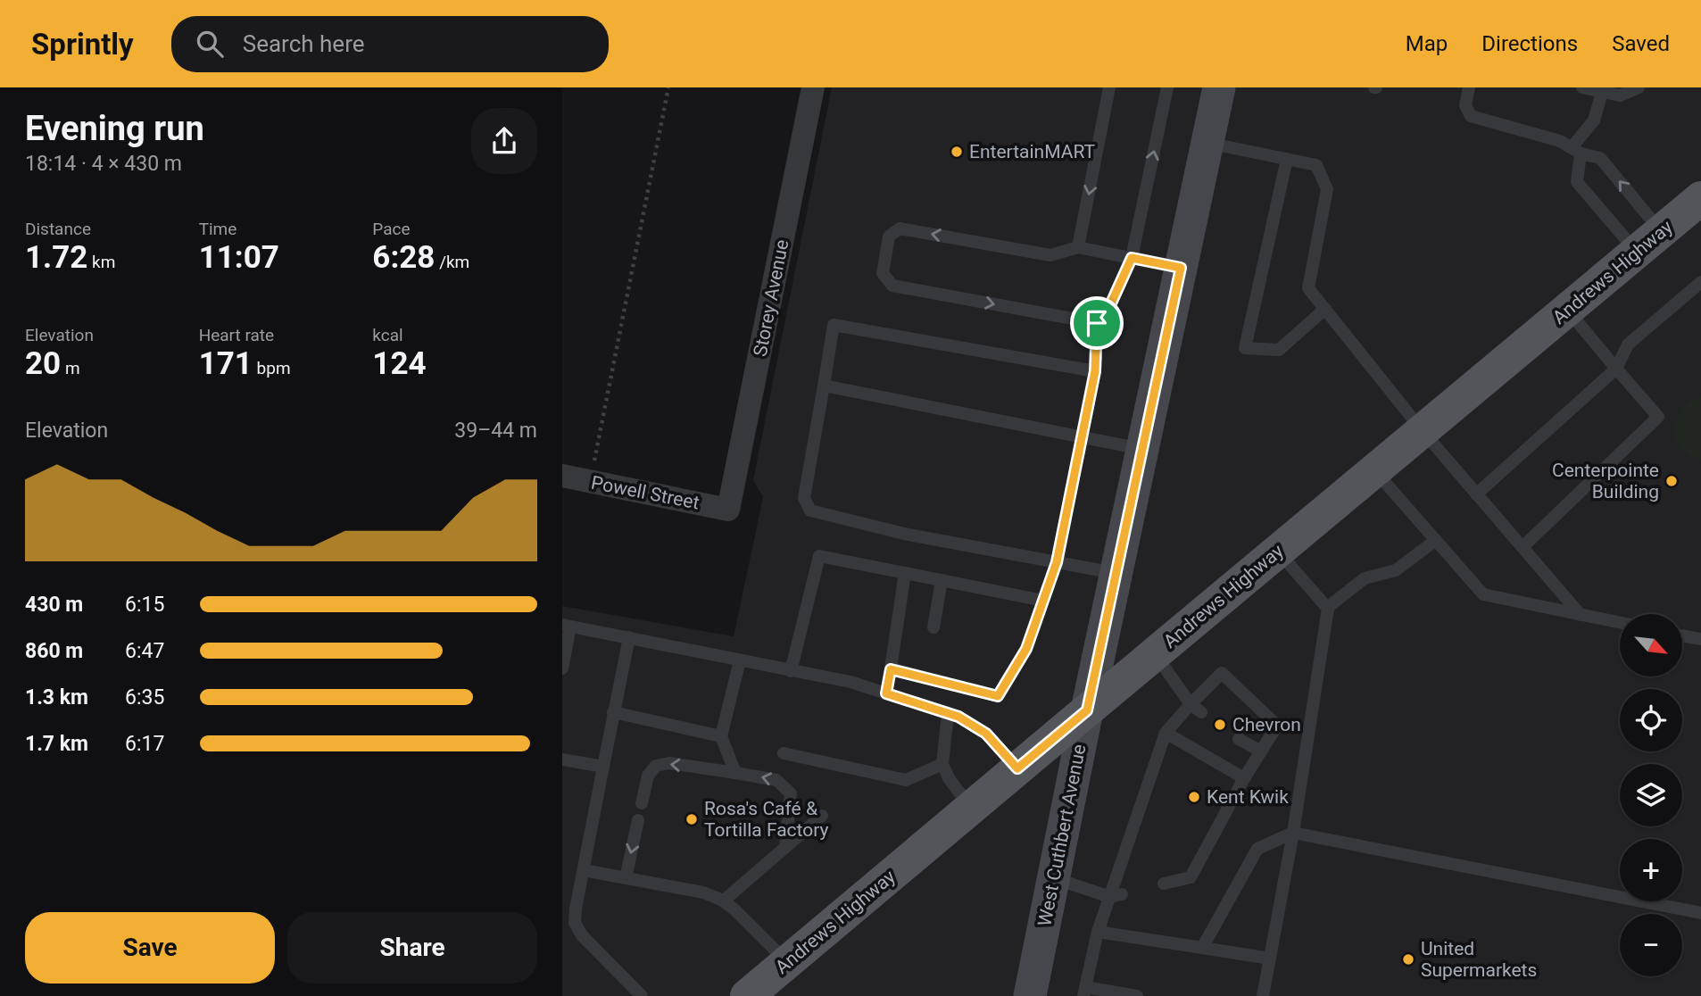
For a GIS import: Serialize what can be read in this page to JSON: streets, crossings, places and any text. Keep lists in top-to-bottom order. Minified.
{"streets":{"main road":["Andrews Highway"],"street":["Storey Avenue","Powell Street","West Cuthbert Avenue"]},"crossings":[["Andrews Highway","West Cuthbert Avenue"],["Storey Avenue","Powell Street"]],"places":["EntertainMART","Centerpointe Building","Chevron","Kent Kwik","Rosa's Café & Tortilla Factory","United Supermarkets"],"north":"bottom right","page":{"header":"Sprintly","search":"Search here","nav":["Map","Directions","Saved"],"heading":["Evening run","18:14 · 4 × 430 m"],"stats":[["Distance","1.72 km"],["Time","11:07"],["Pace","6:28 /km"],["Elevation","20 m"],["Heart rate","171 bpm"],["kcal","124"]],"chart":["Elevation","39–44 m"],"list":[{"name":"430 m","note":"6:15"},{"name":"860 m","note":"6:47"},{"name":"1.3 km","note":"6:35"},{"name":"1.7 km","note":"6:17"}],"map_buttons":["+","−"],"buttons":["Save","Share"]}}
